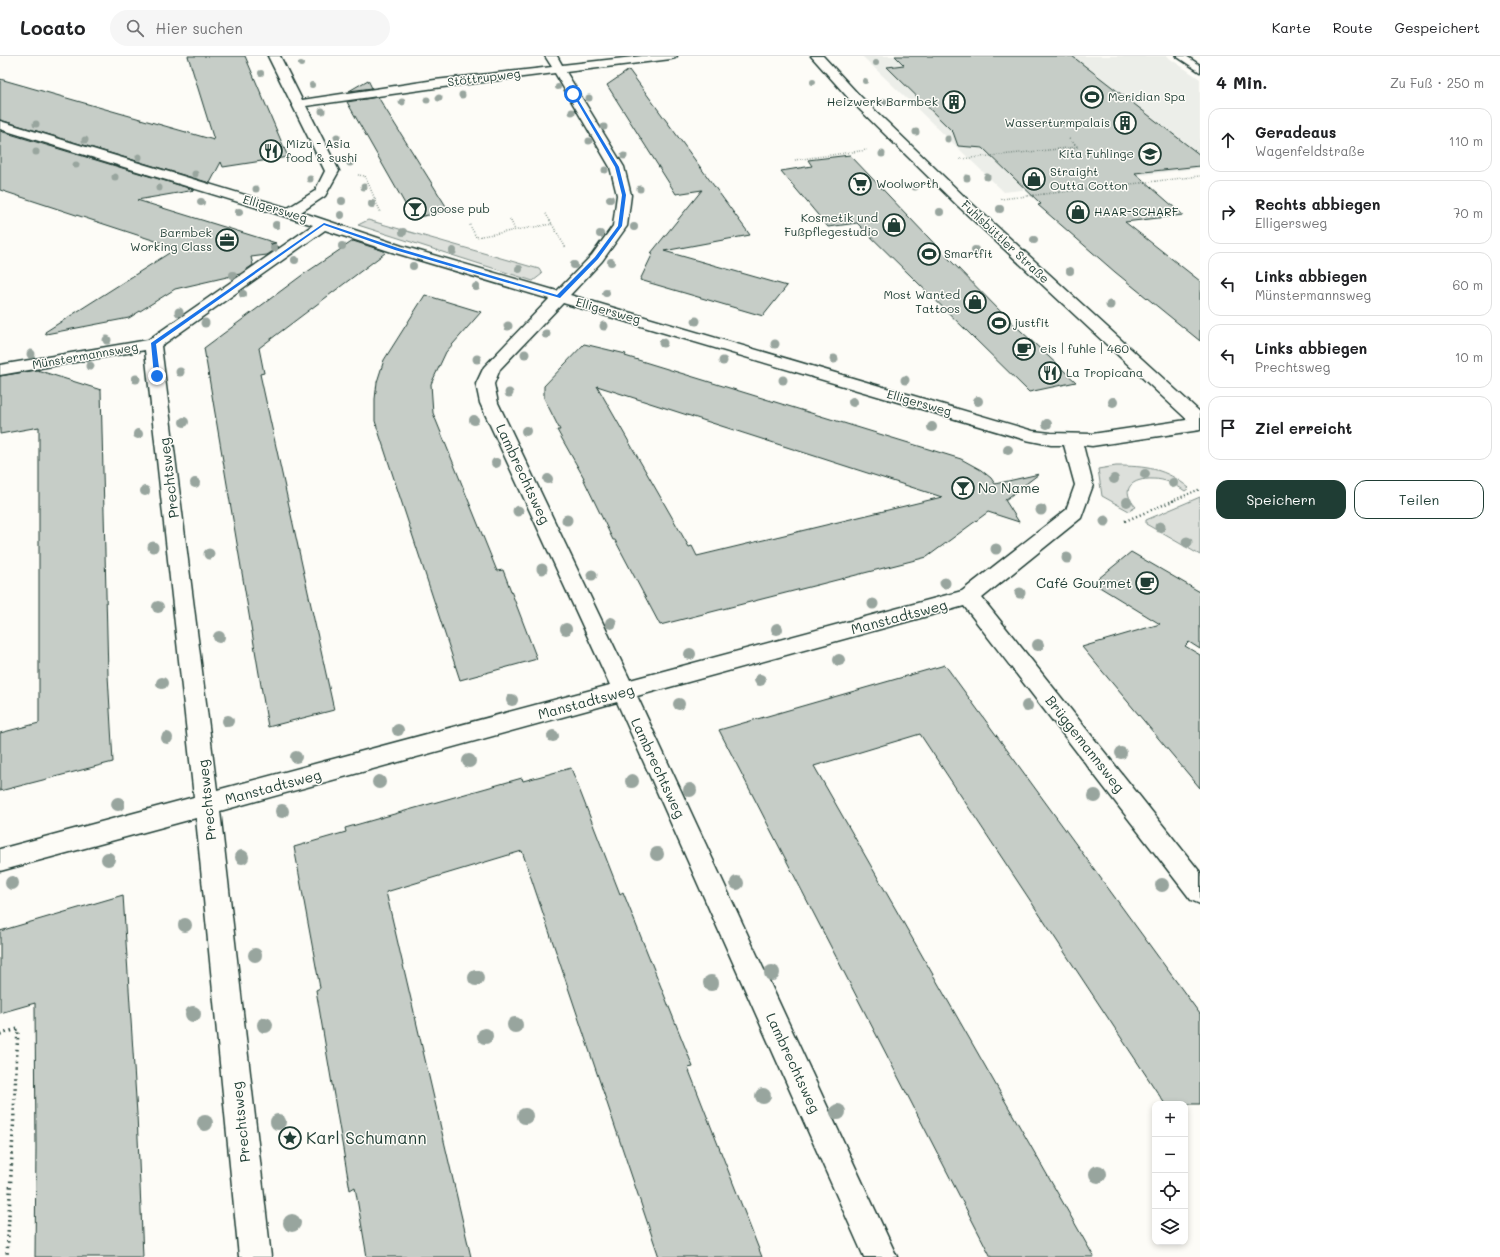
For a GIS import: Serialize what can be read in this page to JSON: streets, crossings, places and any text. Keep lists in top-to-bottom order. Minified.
{"streets":{"street":["Stöttrupweg","Elligersweg","Fuhlsbüttler Straße","Münstermannsweg","Lambrechtsweg","Prechtsweg","Manstadtsweg","Brüggemannsweg"]},"crossings":[["Stöttrupweg","Lambrechtsweg"],["Elligersweg","Fuhlsbüttler Straße"],["Elligersweg","Münstermannsweg"],["Elligersweg","Lambrechtsweg"],["Elligersweg","Manstadtsweg"],["Münstermannsweg","Prechtsweg"],["Lambrechtsweg","Manstadtsweg"],["Prechtsweg","Manstadtsweg"],["Manstadtsweg","Brüggemannsweg"]],"places":{"sports":["Meridian Spa","Smartfit","justfit"],"building":["Heizwerk Barmbek","Wasserturmpalais"],"restaurant":["Mizu - Asia food & sushi","La Tropicana"],"school or university":["Kita Fuhlinge"],"shop":["Straight Outta Cotton","HAAR-SCHARF","Kosmetik und Fußpflegestudio","Most Wanted Tattoos"],"supermarket":["Woolworth"],"bar":["goose pub","No Name"],"office":["Barmbek Working Class"],"cafe":["eis | fuhle | 460","Café Gourmet"],"place":["Karl Schumann"]},"page":{"header":"Locato","search":"Hier suchen","nav":["Karte","Route","Gespeichert"],"heading":["4 Min.","Zu Fuß · 250 m"],"list":[["Geradeaus","Wagenfeldstraße","110 m"],["Rechts abbiegen","Elligersweg","70 m"],["Links abbiegen","Münstermannsweg","60 m"],["Links abbiegen","Prechtsweg","10 m"],"Ziel erreicht"],"buttons":["Speichern","Teilen"],"map_buttons":["+","−"]}}
